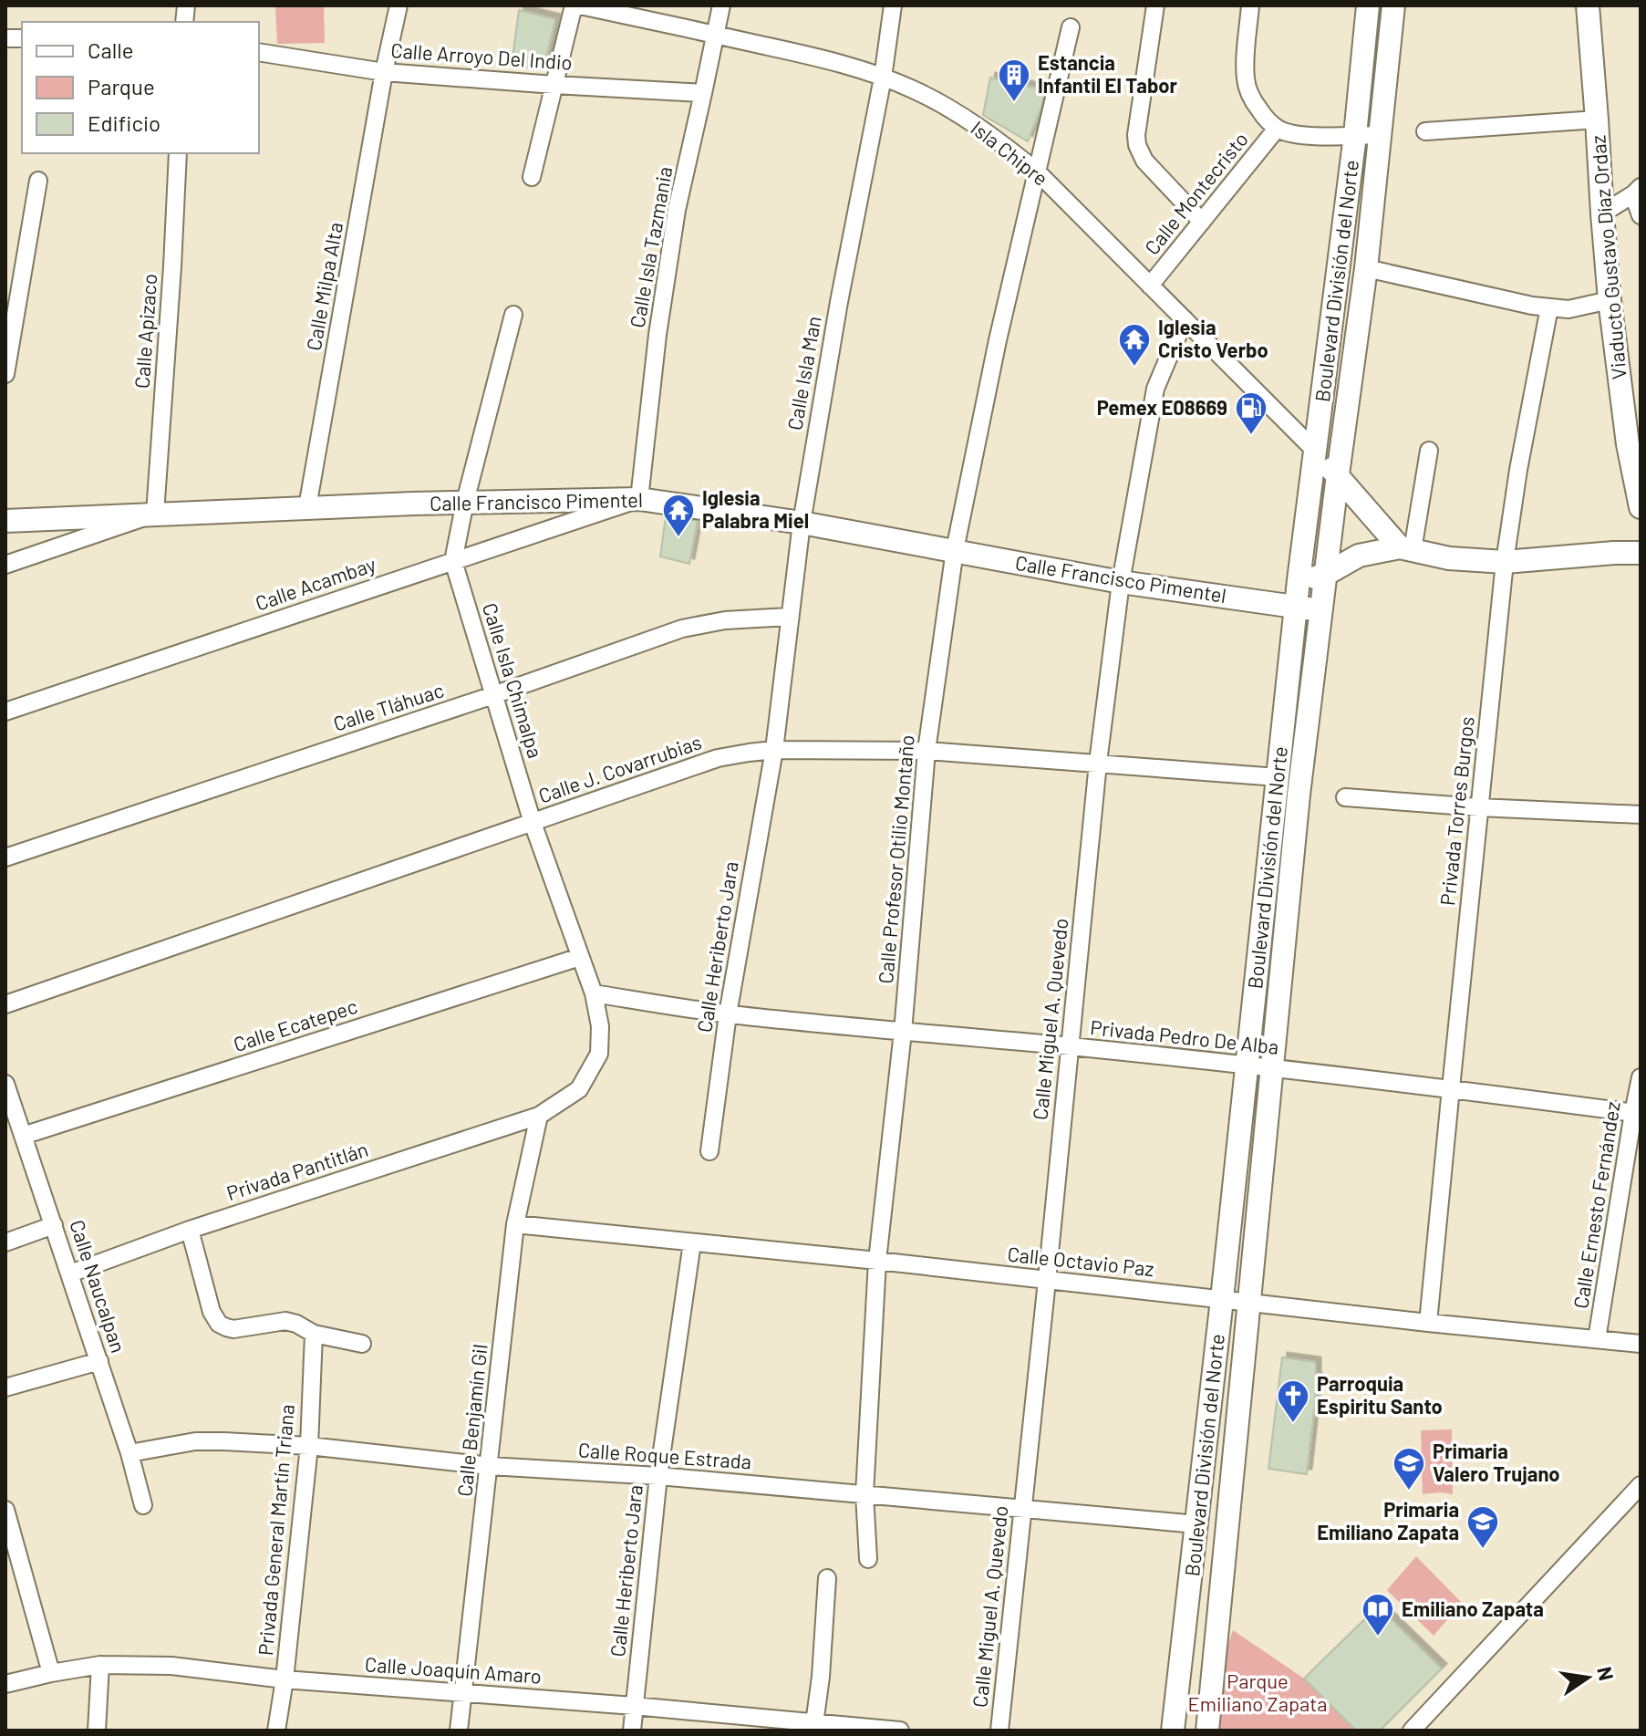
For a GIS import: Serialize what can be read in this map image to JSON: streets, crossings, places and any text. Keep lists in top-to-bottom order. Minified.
{"streets":{"main road":["Isla Chipre","Viaducto Gustavo Díaz Ordaz","Boulevard División del Norte","Calle Francisco Pimentel"],"street":["Calle Arroyo Del Indio","Calle Montecristo","Calle Isla Tazmania","Calle Milpa Alta","Calle Apizaco","Calle Isla Man","Calle Acambay","Calle Isla Chimalpa","Calle Tláhuac","Calle J. Covarrubias","Privada Torres Burgos","Calle Profesor Otilio Montaño","Calle Heriberto Jara","Calle Miguel A. Quevedo","Calle Ecatepec","Privada Pedro De Alba","Privada Pantitlán","Calle Ernesto Fernández","Calle Octavio Paz","Calle Naucalpan","Calle Benjamín Gil","Calle Roque Estrada","Privada General Martín Triana","Calle Joaquín Amaro"]},"crossings":[["Calle Arroyo Del Indio","Calle Isla Tazmania"],["Calle Arroyo Del Indio","Calle Milpa Alta"],["Isla Chipre","Calle Montecristo"],["Isla Chipre","Calle Isla Tazmania"],["Isla Chipre","Boulevard División del Norte"],["Isla Chipre","Calle Isla Man"],["Isla Chipre","Calle Profesor Otilio Montaño"],["Isla Chipre","Calle Miguel A. Quevedo"],["Calle Isla Tazmania","Calle Francisco Pimentel"],["Calle Isla Tazmania","Calle Acambay"],["Boulevard División del Norte","Calle Francisco Pimentel"],["Boulevard División del Norte","Calle J. Covarrubias"],["Boulevard División del Norte","Privada Pedro De Alba"],["Boulevard División del Norte","Calle Octavio Paz"],["Boulevard División del Norte","Calle Roque Estrada"],["Calle Milpa Alta","Calle Francisco Pimentel"],["Calle Apizaco","Calle Francisco Pimentel"],["Calle Isla Man","Calle Francisco Pimentel"],["Calle Isla Man","Calle Tláhuac"],["Calle Isla Man","Calle J. Covarrubias"],["Calle Isla Man","Calle Heriberto Jara"],["Calle Francisco Pimentel","Calle Acambay"],["Calle Francisco Pimentel","Calle Isla Chimalpa"],["Calle Francisco Pimentel","Calle Profesor Otilio Montaño"],["Calle Francisco Pimentel","Calle Miguel A. Quevedo"],["Calle Acambay","Calle Isla Chimalpa"],["Calle Isla Chimalpa","Calle Tláhuac"],["Calle Isla Chimalpa","Calle J. Covarrubias"],["Calle Isla Chimalpa","Calle Ecatepec"],["Calle Isla Chimalpa","Privada Pedro De Alba"],["Calle Isla Chimalpa","Privada Pantitlán"],["Calle Isla Chimalpa","Calle Benjamín Gil"],["Calle J. Covarrubias","Calle Profesor Otilio Montaño"],["Calle J. Covarrubias","Calle Heriberto Jara"],["Calle J. Covarrubias","Calle Miguel A. Quevedo"],["Privada Torres Burgos","Privada Pedro De Alba"],["Privada Torres Burgos","Calle Octavio Paz"],["Calle Profesor Otilio Montaño","Privada Pedro De Alba"],["Calle Profesor Otilio Montaño","Calle Octavio Paz"],["Calle Profesor Otilio Montaño","Calle Roque Estrada"],["Calle Heriberto Jara","Privada Pedro De Alba"],["Calle Heriberto Jara","Calle Octavio Paz"],["Calle Heriberto Jara","Calle Roque Estrada"],["Calle Heriberto Jara","Calle Joaquín Amaro"],["Calle Miguel A. Quevedo","Privada Pedro De Alba"],["Calle Miguel A. Quevedo","Calle Octavio Paz"],["Calle Miguel A. Quevedo","Calle Roque Estrada"],["Calle Ecatepec","Calle Naucalpan"],["Privada Pedro De Alba","Calle Ernesto Fernández"],["Privada Pantitlán","Calle Naucalpan"],["Privada Pantitlán","Calle Benjamín Gil"],["Calle Ernesto Fernández","Calle Octavio Paz"],["Calle Octavio Paz","Calle Benjamín Gil"],["Calle Naucalpan","Calle Roque Estrada"],["Calle Benjamín Gil","Calle Roque Estrada"],["Calle Benjamín Gil","Calle Joaquín Amaro"],["Calle Roque Estrada","Privada General Martín Triana"],["Privada General Martín Triana","Calle Joaquín Amaro"]],"parks":["Parque Emiliano Zapata"],"places":{"building":["Estancia Infantil El Tabor"],"temple":["Iglesia Cristo Verbo","Iglesia Palabra Miel"],"fuel station":["Pemex E08669"],"church":["Parroquia Espiritu Santo"],"school or university":["Primaria Valero Trujano","Primaria Emiliano Zapata"],"library":["Emiliano Zapata"]},"legend":["Calle","Parque","Edificio"],"north":"right"}
